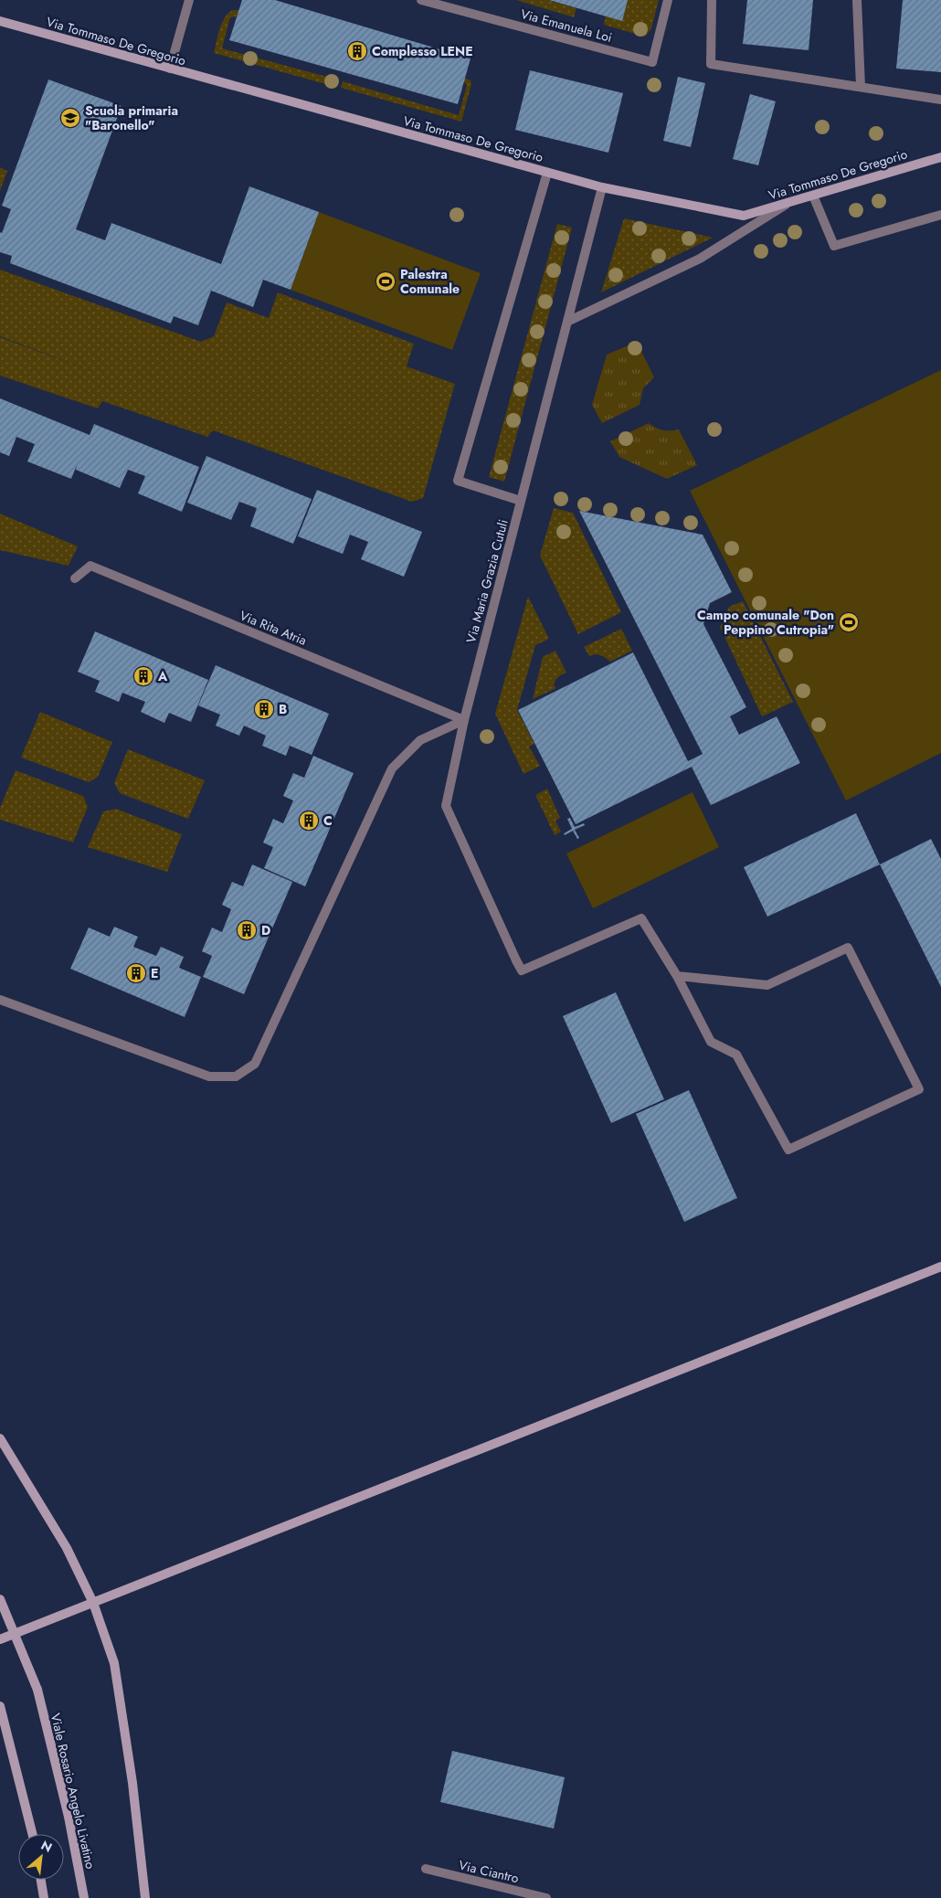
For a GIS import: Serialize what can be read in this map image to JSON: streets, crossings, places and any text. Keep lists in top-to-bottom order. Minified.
{"streets":{"street":["Via Emanuela Loi","Via Tommaso De Gregorio","Via Maria Grazia Cutuli","Via Rita Atria","Viale Rosario Angelo Livatino","Via Ciantro"]},"crossings":[["Via Tommaso De Gregorio","Via Maria Grazia Cutuli"],["Via Maria Grazia Cutuli","Via Rita Atria"]],"places":{"building":["Complesso LENE","A","B","C","D","E"],"school or university":["Scuola primaria \"Baronello\""],"sports":["Palestra Comunale","Campo comunale \"Don Peppino Cutropia\""]},"north":"top right"}
